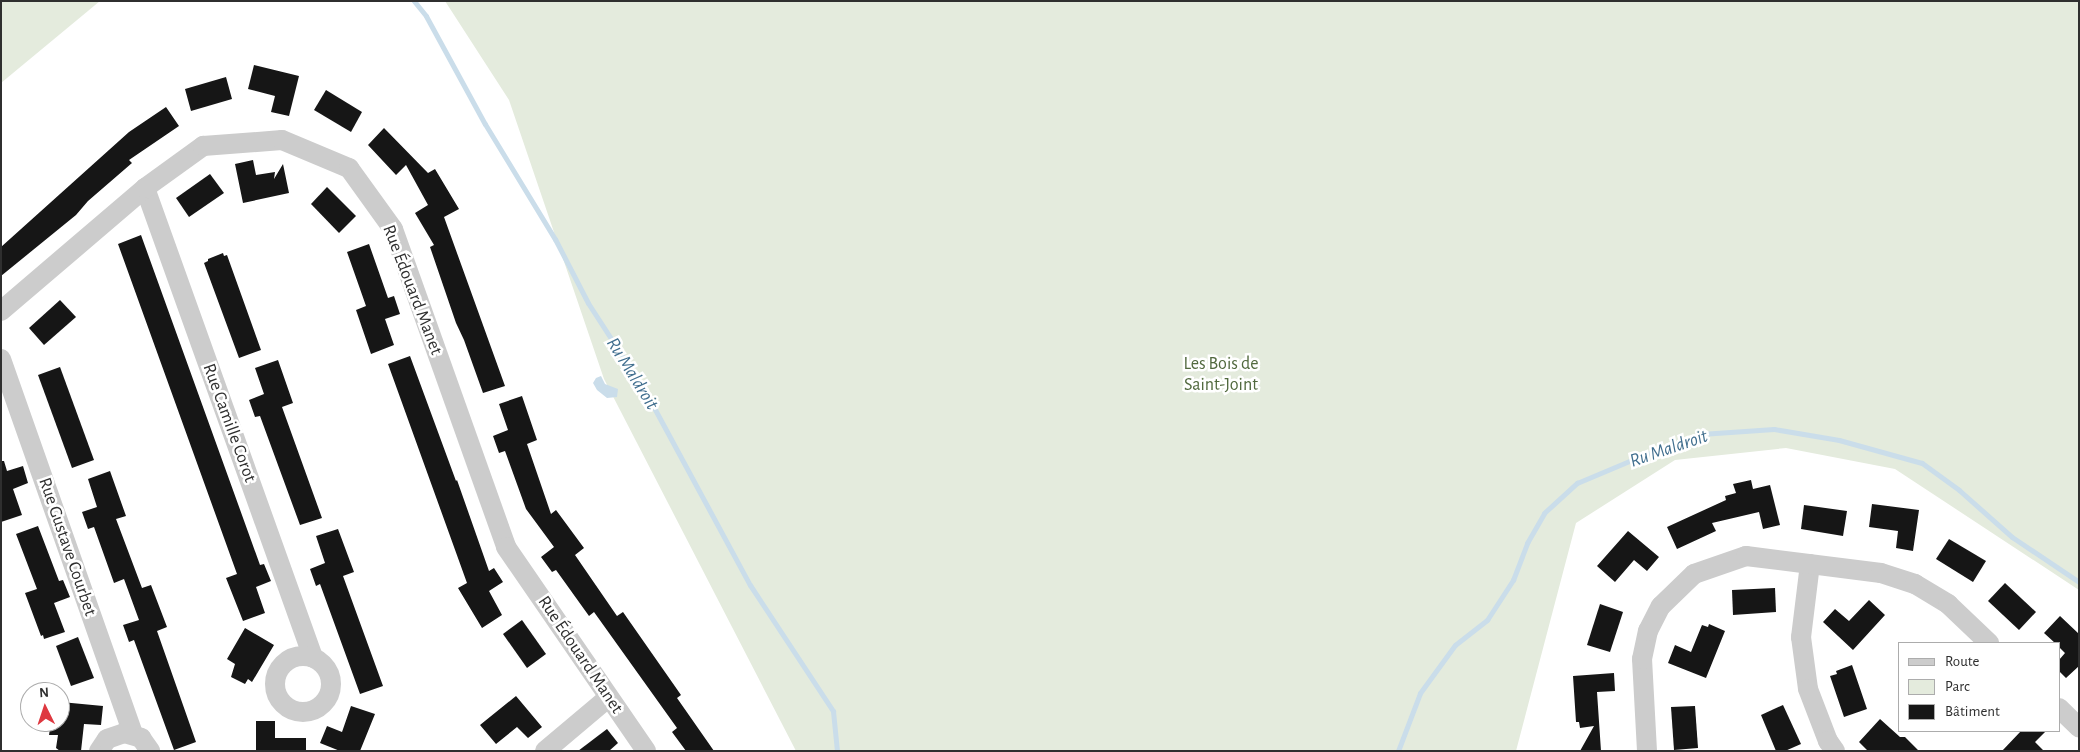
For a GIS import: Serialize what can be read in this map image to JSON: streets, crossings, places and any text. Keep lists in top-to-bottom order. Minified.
{"streets":{"street":["Rue Édouard Manet","Rue Camille Corot","Rue Gustave Courbet"]},"crossings":[["Rue Édouard Manet","Rue Camille Corot"]],"water":["Ru Maldroit"],"parks":["Les Bois de Saint-Joint"],"legend":["Route","Parc","Bâtiment"],"north":"top"}
